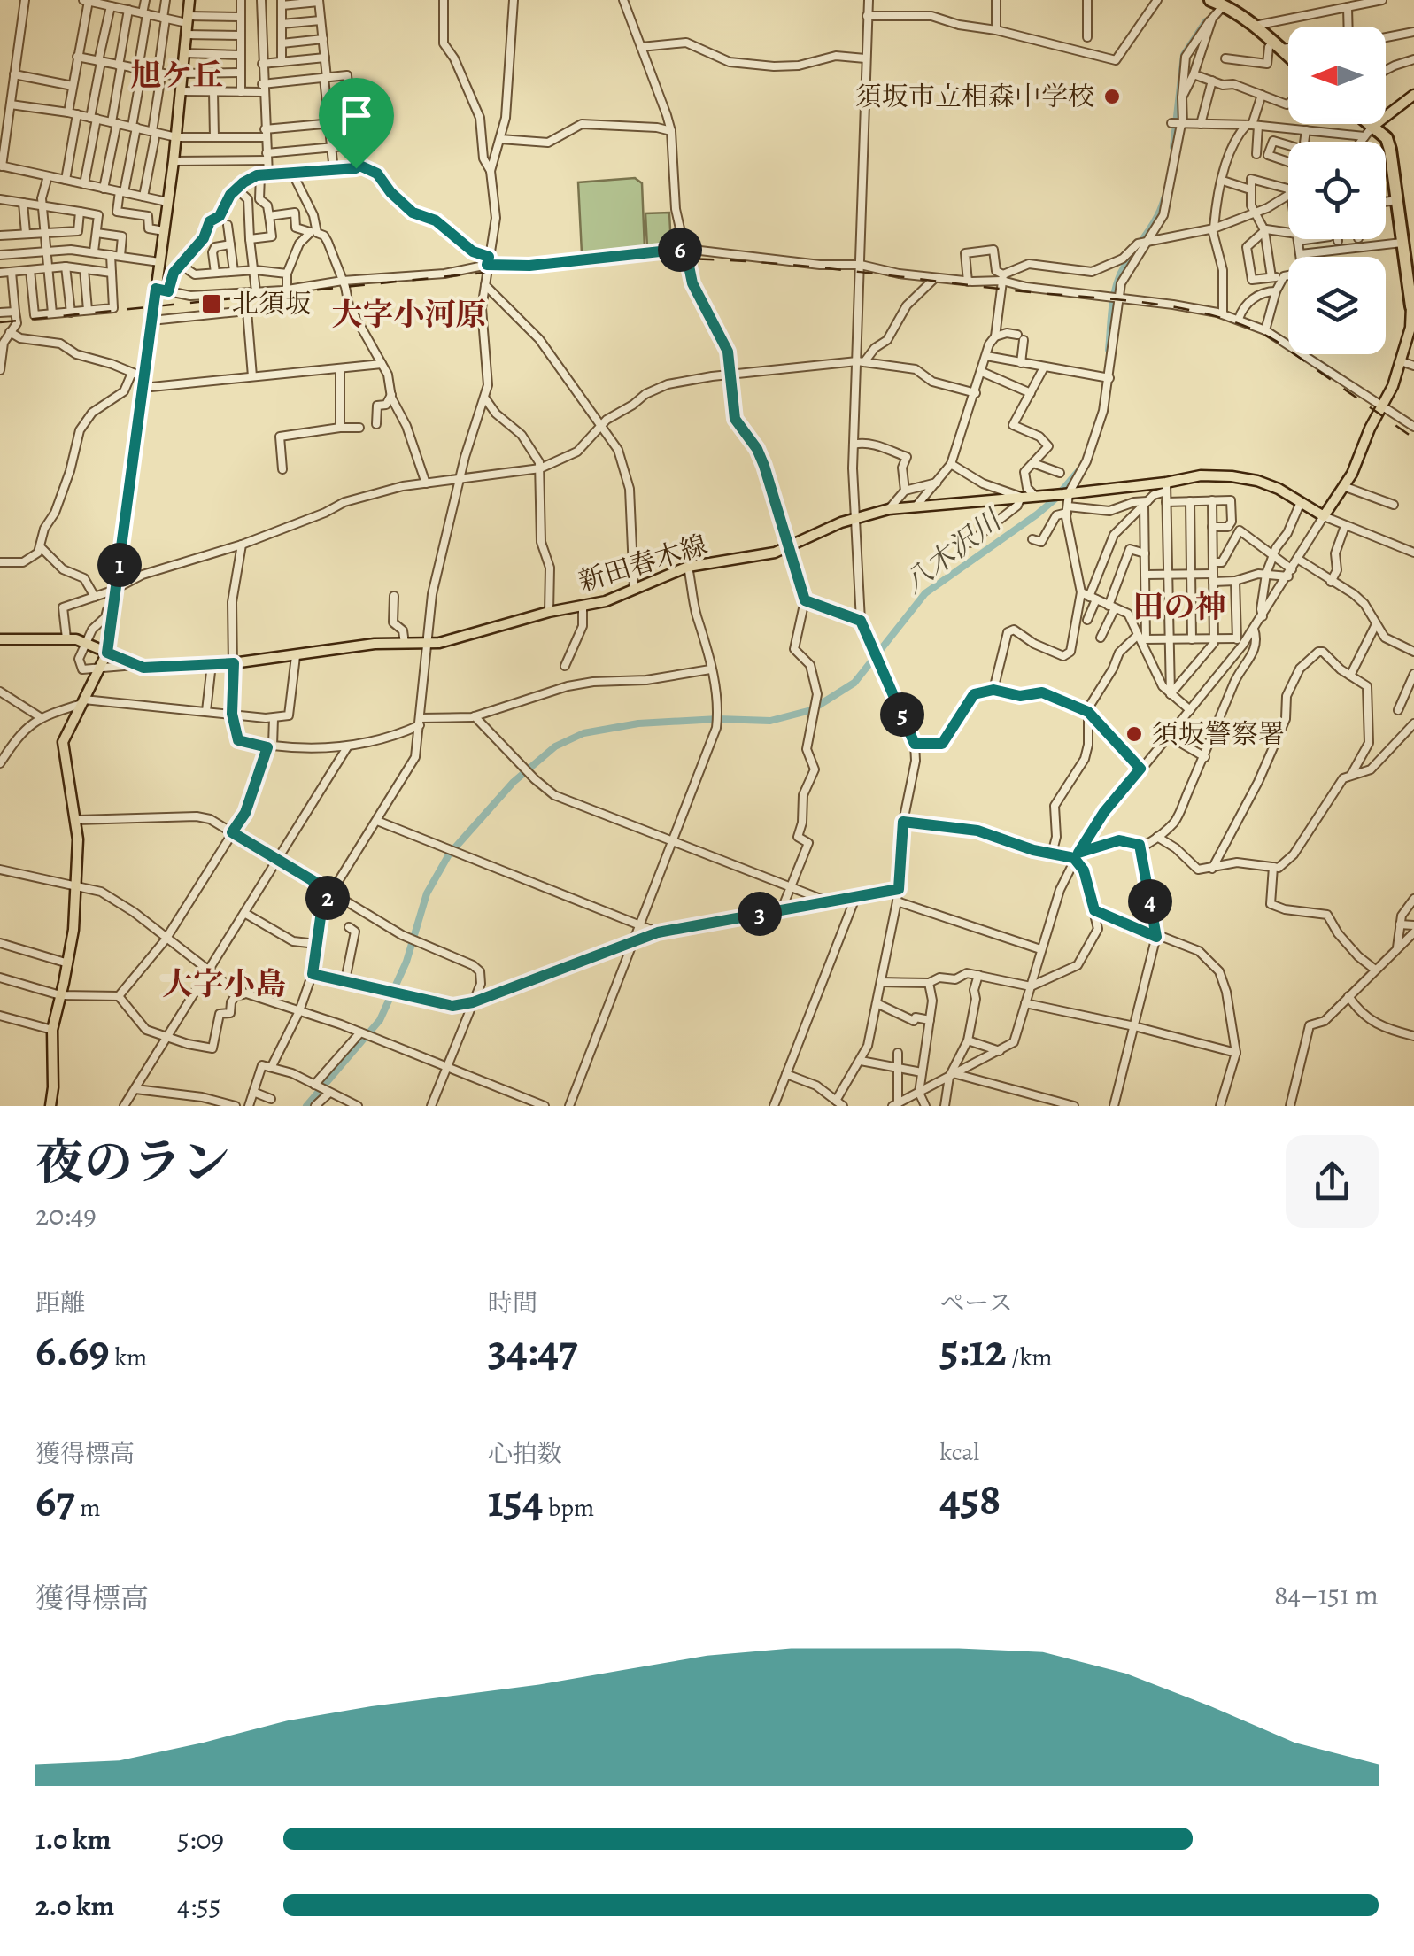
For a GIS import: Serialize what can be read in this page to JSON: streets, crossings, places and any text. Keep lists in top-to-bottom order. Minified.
{"streets":{"main road":["新田春木線"]},"districts":["旭ケ丘","大字小河原","田の神","大字小島"],"water":["八木沢川"],"places":{"other":["須坂市立相森中学校","須坂警察署"],"transit":["北須坂"]},"north":"left","page":{"pins":["6","1","5","2","4","3"],"heading":["夜のラン","20:49"],"stats":[["距離","6.69 km"],["時間","34:47"],["ペース","5:12 /km"],["獲得標高","67 m"],["心拍数","154 bpm"],["kcal","458"]],"chart":["獲得標高","84–151 m"],"list":[{"name":"1.0 km","note":"5:09"},{"name":"2.0 km","note":"4:55"}]}}
